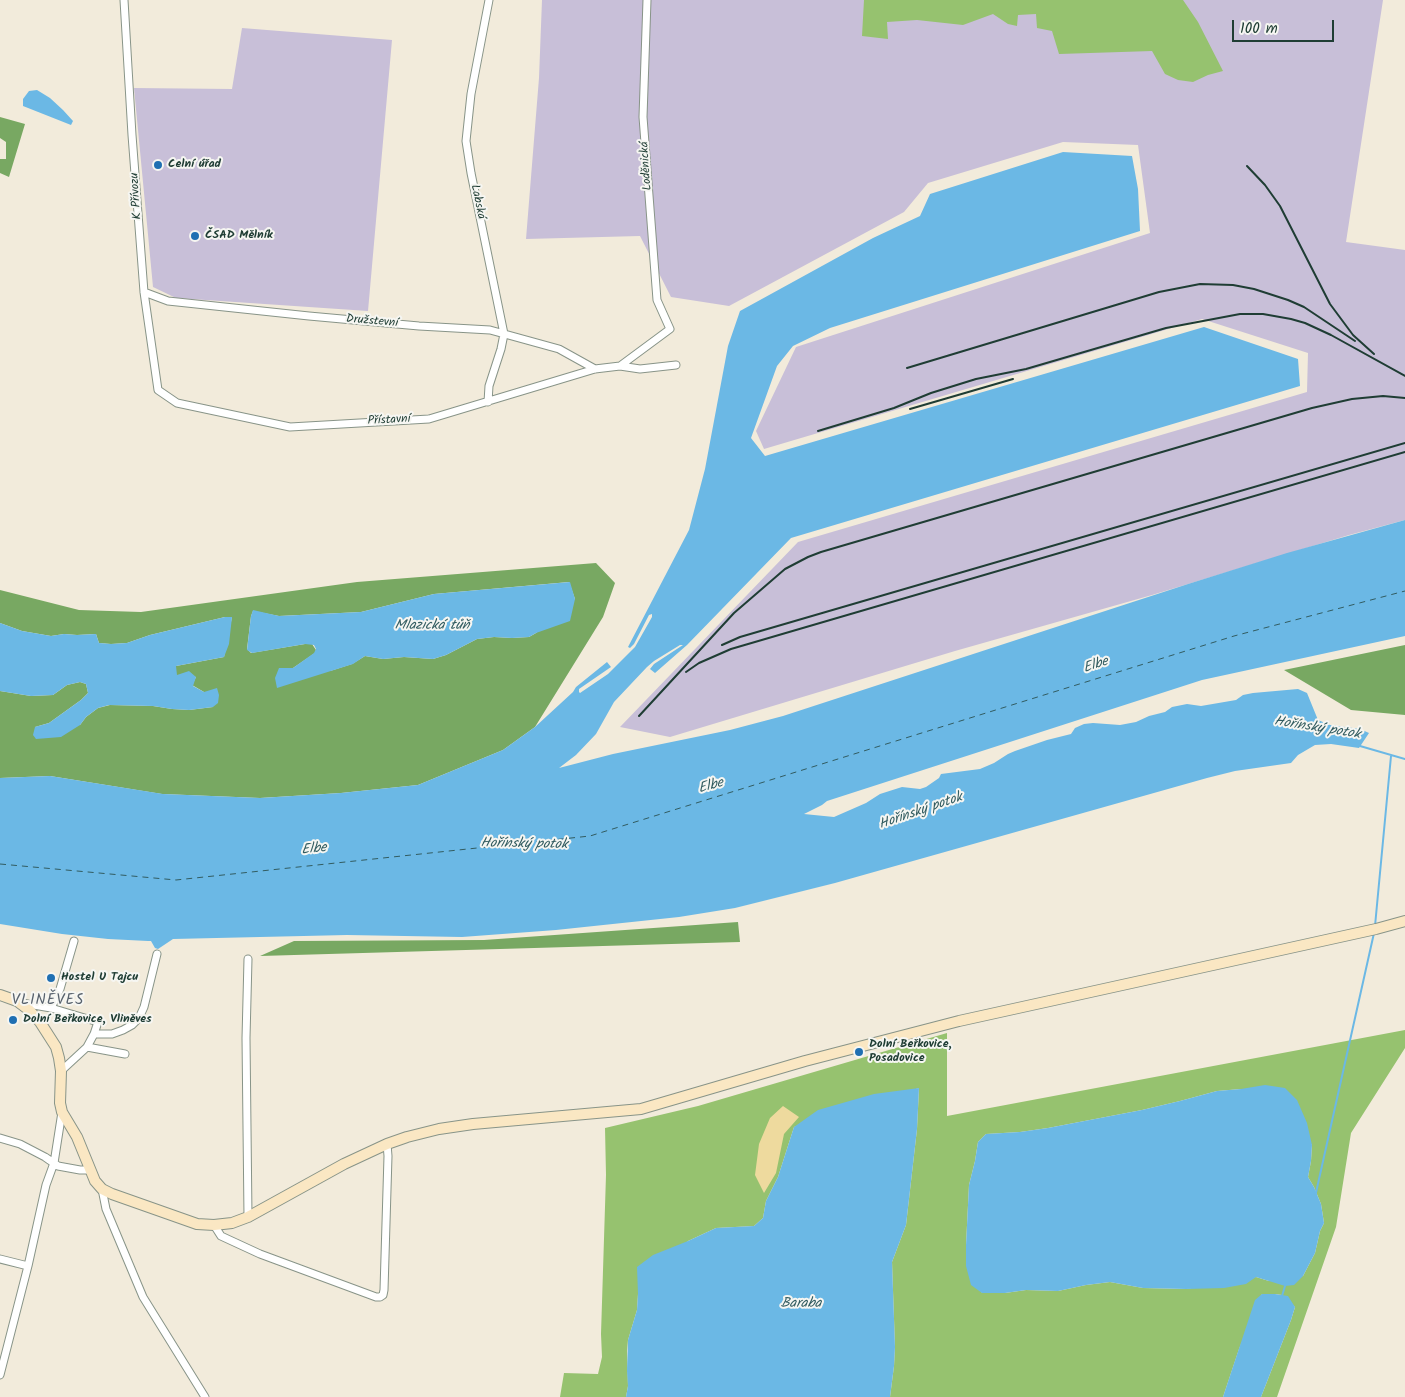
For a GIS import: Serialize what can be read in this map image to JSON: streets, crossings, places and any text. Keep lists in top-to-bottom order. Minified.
{"streets":{"street":["Loděnická","K Přívozu","Labská","Družstevní","Přístavní"]},"crossings":[["Loděnická","Přístavní"],["K Přívozu","Družstevní"],["K Přívozu","Přístavní"],["Labská","Družstevní"],["Labská","Přístavní"],["Družstevní","Přístavní"]],"districts":["VLINĚVES"],"water":["Mlazická tůň","Elbe","Hořínský potok","Baraba"],"places":["Celní úřad","ČSAD Mělník","Hostel U Tajcu","Dolní Beřkovice, Vliněves","Dolní Beřkovice, Posadovice"],"scale_bar":"100 m"}
